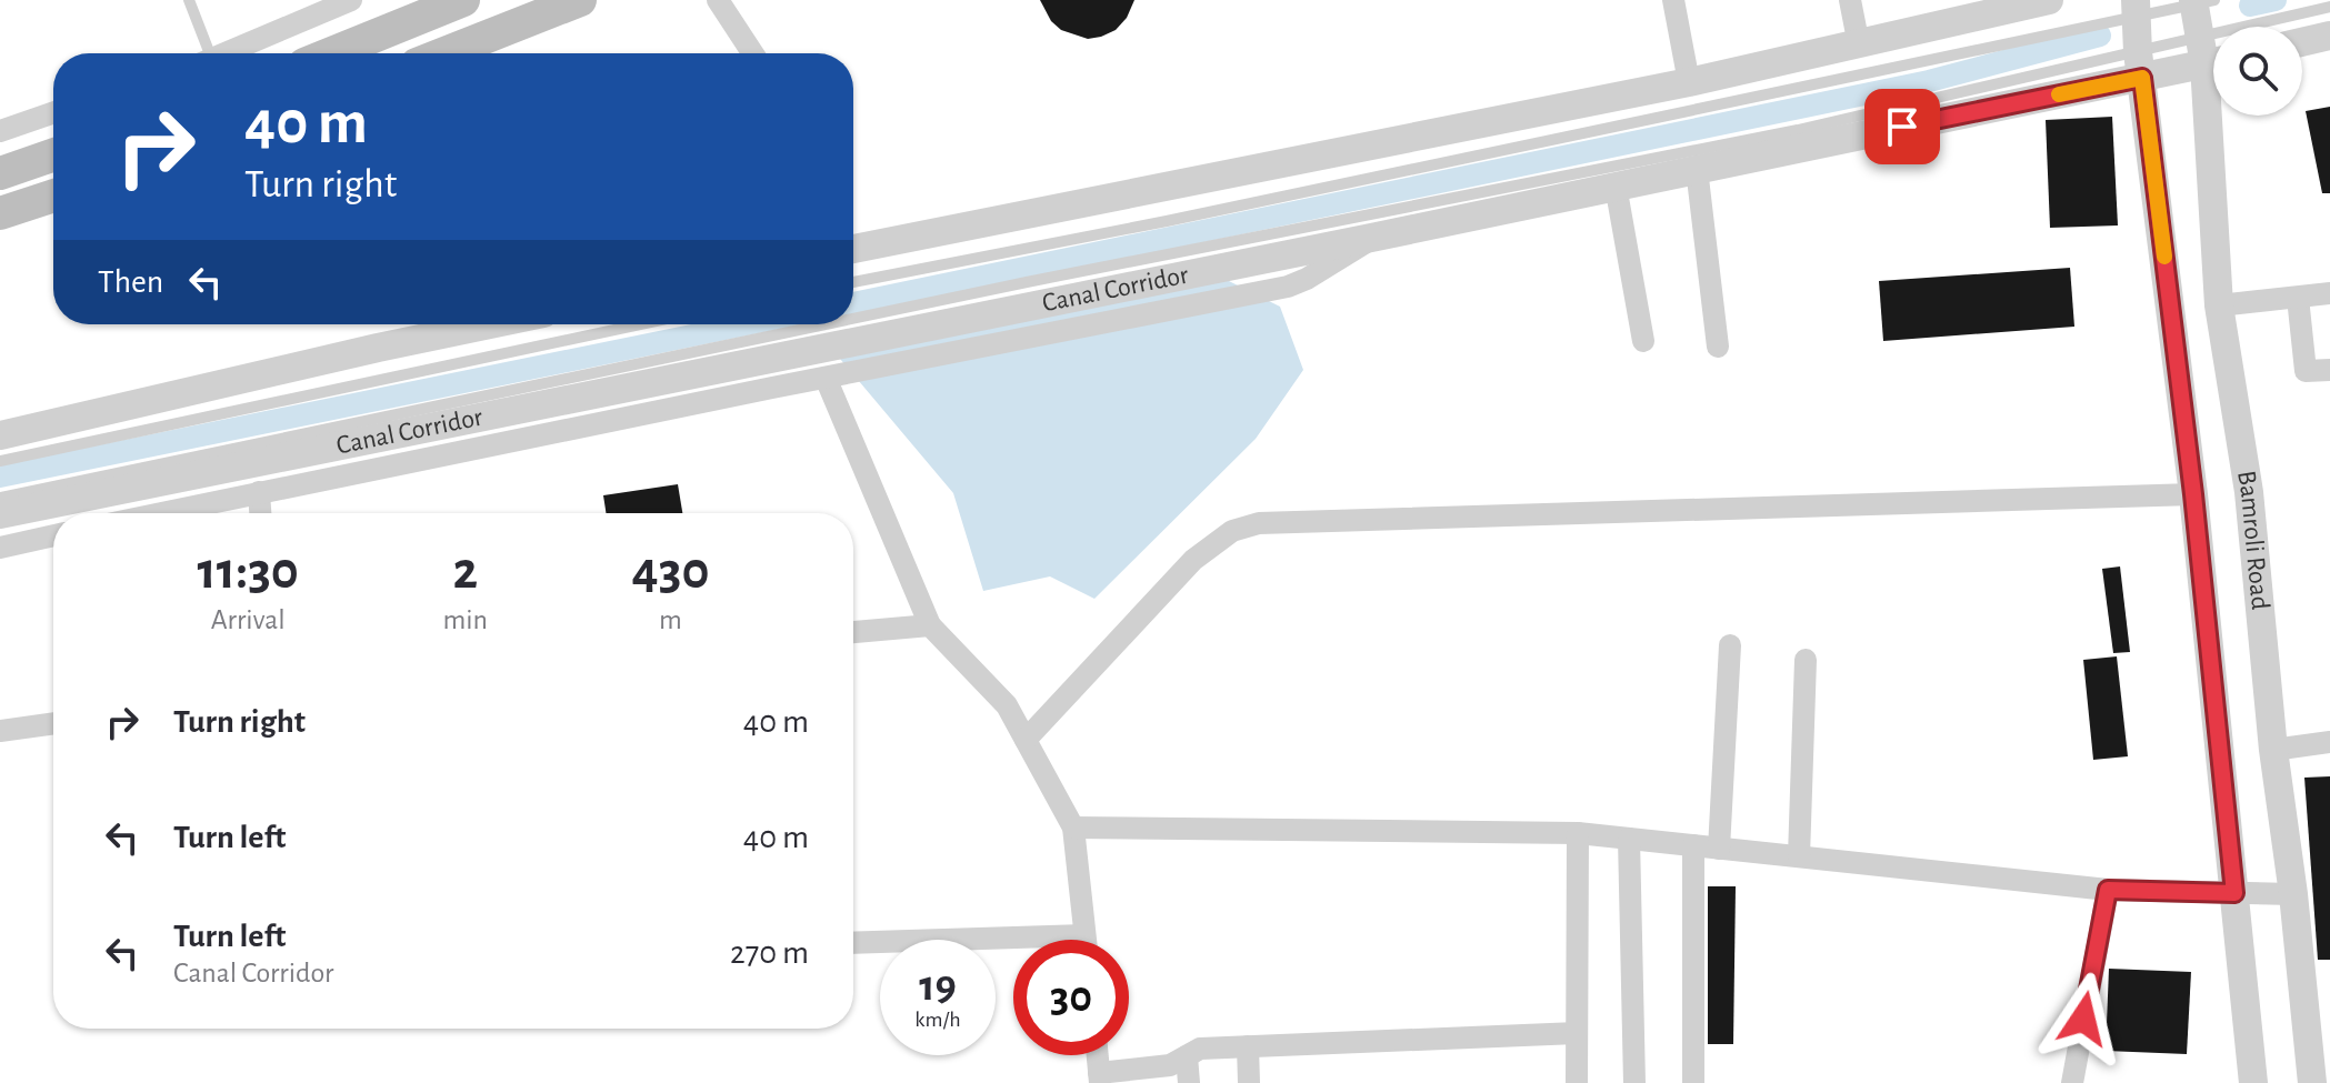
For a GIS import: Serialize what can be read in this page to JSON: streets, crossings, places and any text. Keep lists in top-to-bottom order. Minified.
{"streets":{"street":["Canal Corridor","Bamroli Road"]},"crossings":[["Canal Corridor","Bamroli Road"]],"page":{"turn":["40 m","Turn right"],"then":"Then","eta":["11:30","Arrival","2","min","430","m"],"list":[{"name":"Turn right","value":"40 m"},{"name":"Turn left","value":"40 m"},{"name":"Turn left","note":"Canal Corridor","value":"270 m"}],"speed":"19 km/h","limit":"30"}}
